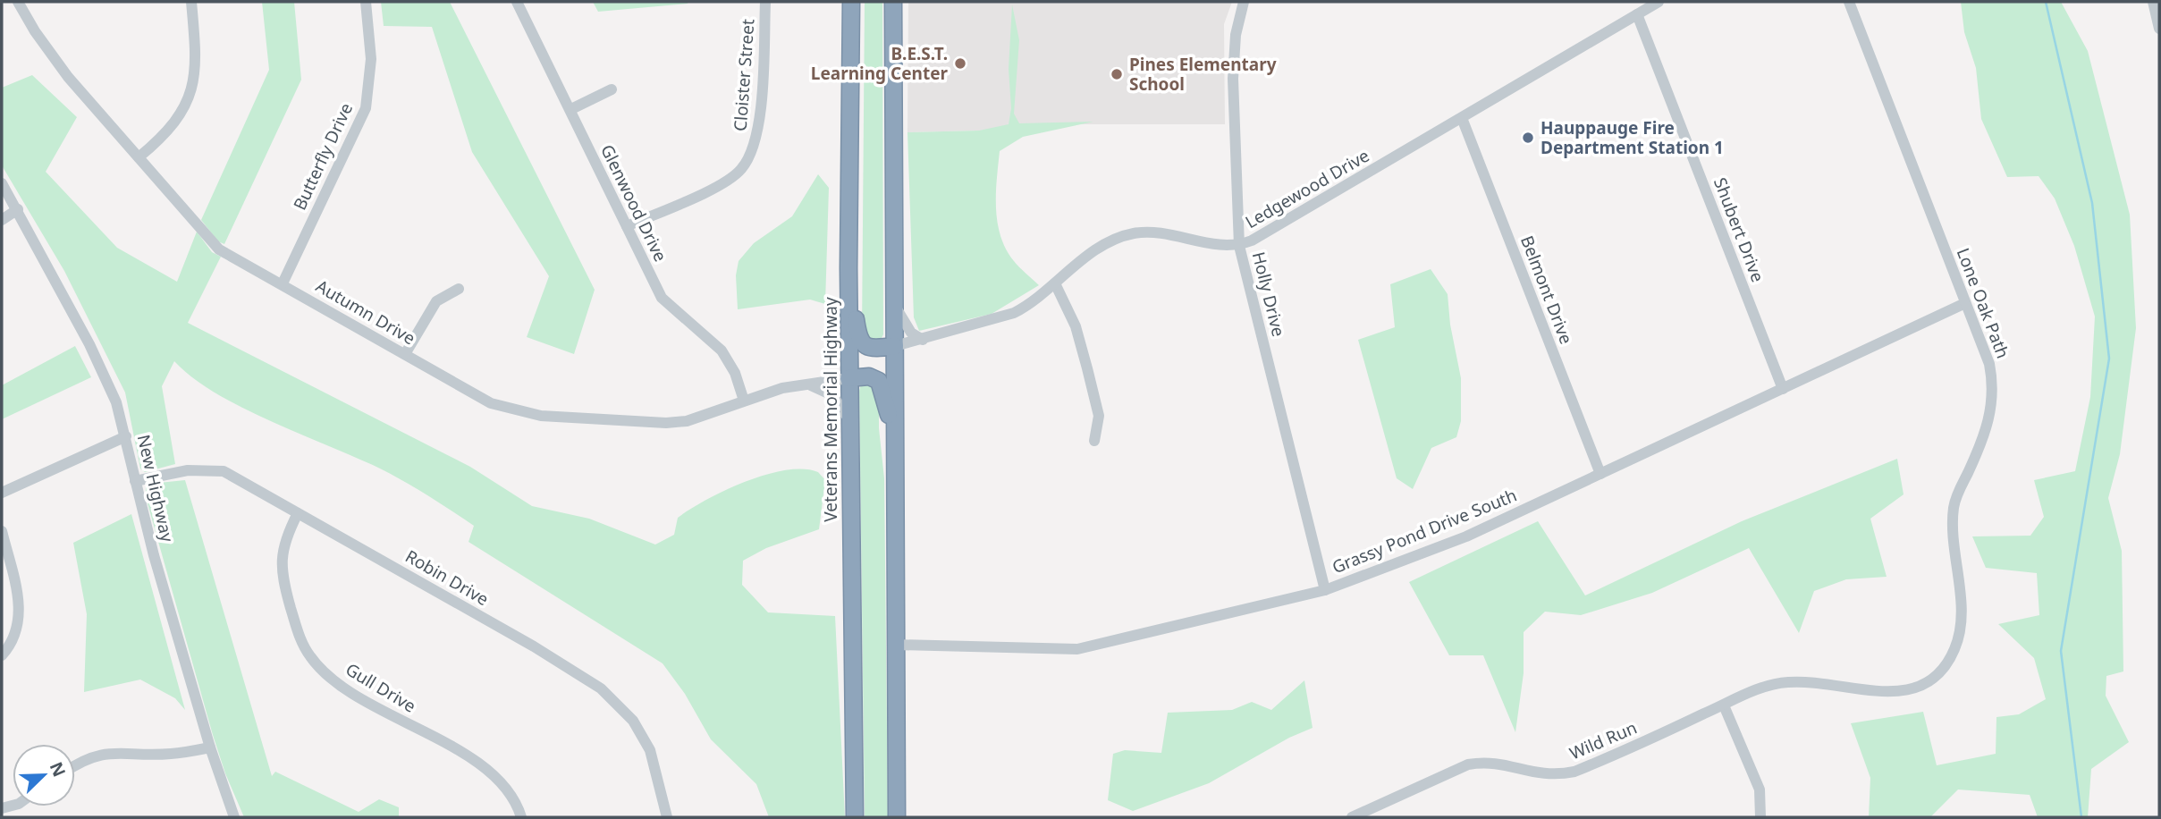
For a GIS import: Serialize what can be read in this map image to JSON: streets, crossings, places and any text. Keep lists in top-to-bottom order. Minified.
{"streets":{"highway":["Veterans Memorial Highway"],"street":["Cloister Street","Butterfly Drive","Ledgewood Drive","Glenwood Drive","Shubert Drive","Belmont Drive","Holly Drive","Lone Oak Path","Autumn Drive","New Highway","Grassy Pond Drive South","Robin Drive","Gull Drive","Wild Run"]},"crossings":[["Cloister Street","Glenwood Drive"],["Butterfly Drive","Autumn Drive"],["Ledgewood Drive","Shubert Drive"],["Ledgewood Drive","Belmont Drive"],["Ledgewood Drive","Holly Drive"],["Glenwood Drive","Autumn Drive"],["Shubert Drive","Grassy Pond Drive South"],["Belmont Drive","Grassy Pond Drive South"],["Holly Drive","Grassy Pond Drive South"],["Lone Oak Path","Grassy Pond Drive South"],["Lone Oak Path","Wild Run"],["Autumn Drive","Veterans Memorial Highway"],["New Highway","Robin Drive"],["Robin Drive","Gull Drive"]],"places":["B.E.S.T. Learning Center","Pines Elementary School","Hauppauge Fire Department Station 1"],"north":"top right"}
